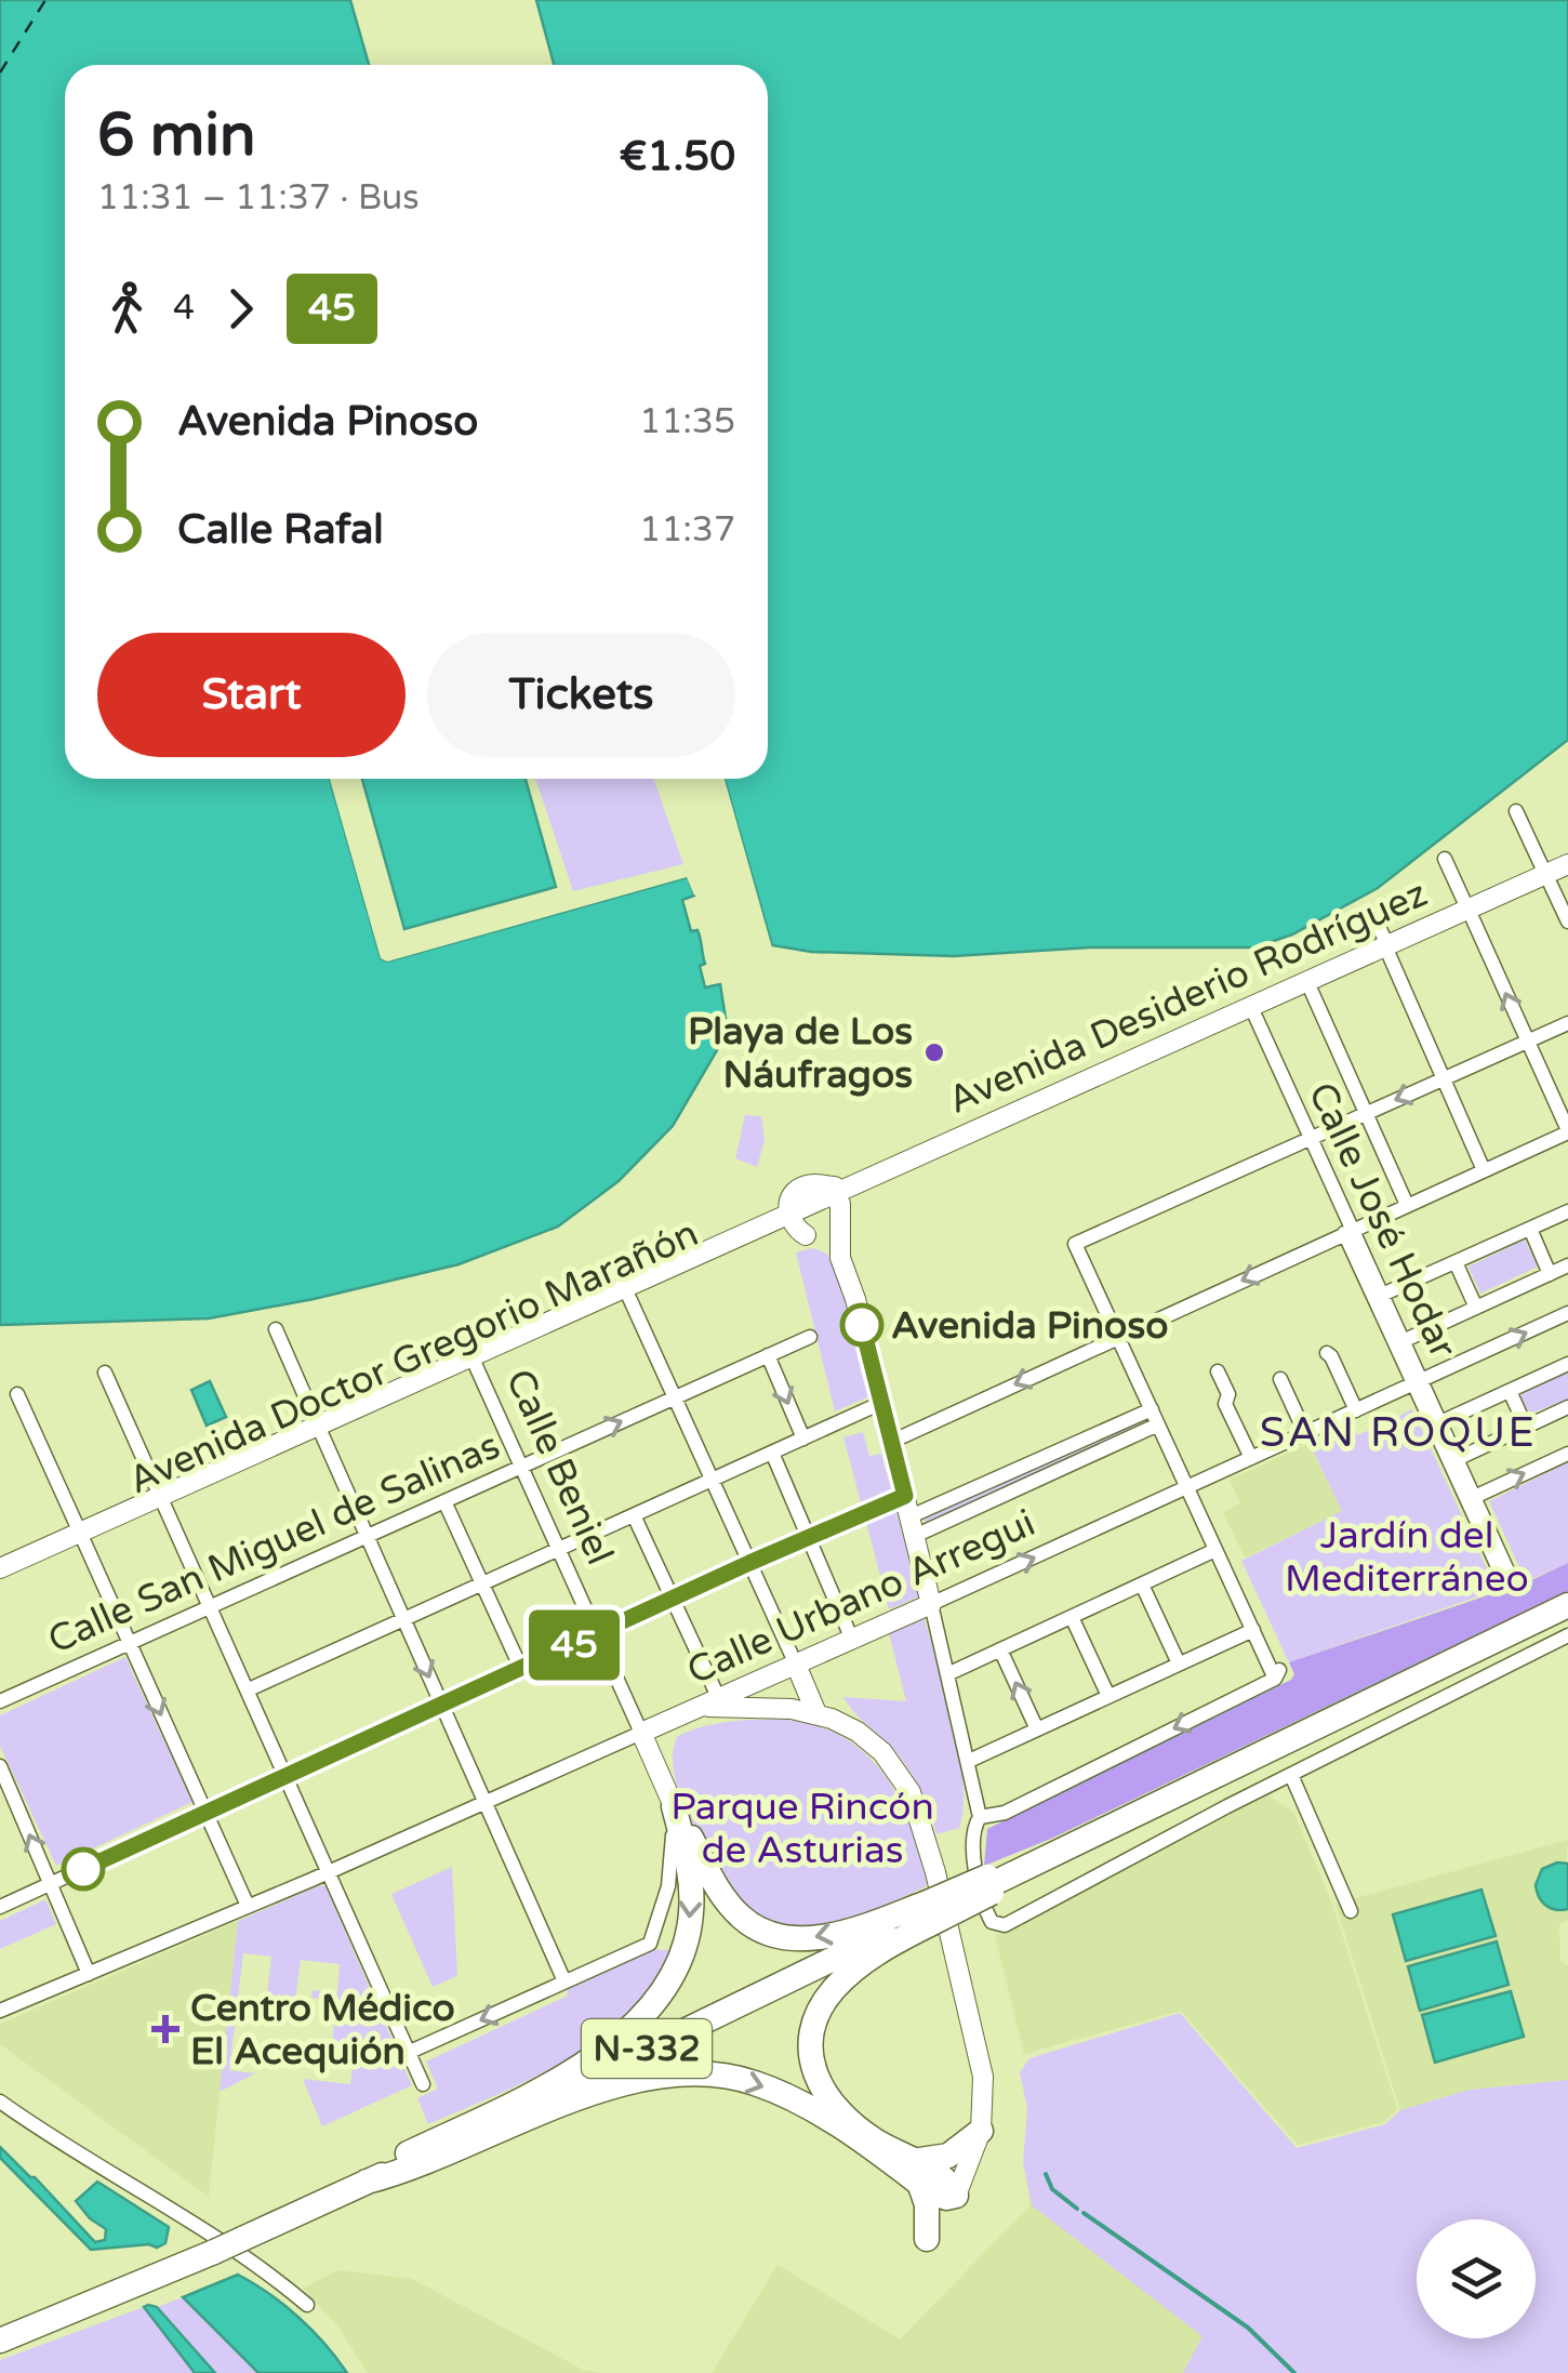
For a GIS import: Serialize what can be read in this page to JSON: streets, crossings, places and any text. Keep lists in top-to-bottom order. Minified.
{"streets":{"highway":["N-332"],"street":["Avenida Desiderio Rodríguez","Calle José Hodar","Avenida Doctor Gregorio Marañón","Calle Beniel","Calle San Miguel de Salinas","Calle Urbano Arregui"]},"crossings":[["Avenida Desiderio Rodríguez","Calle José Hodar"],["Avenida Desiderio Rodríguez","Avenida Doctor Gregorio Marañón"],["Calle José Hodar","Calle Urbano Arregui"],["Avenida Doctor Gregorio Marañón","Calle Beniel"],["Calle Beniel","Calle San Miguel de Salinas"],["Calle Beniel","Calle Urbano Arregui"]],"districts":["SAN ROQUE"],"parks":["Jardín del Mediterráneo","Parque Rincón de Asturias"],"places":{"other":["Playa de Los Náufragos","Avenida Pinoso"],"health":["Centro Médico El Acequión"]},"lines":["bus line 45"],"page":{"on_map":"45","heading":["6 min","11:31 – 11:37 · Bus","€1.50"],"legs":["4","45"],"list":[{"name":"Avenida Pinoso","value":"11:35"},{"name":"Calle Rafal","value":"11:37"}],"buttons":["Start","Tickets"]}}
